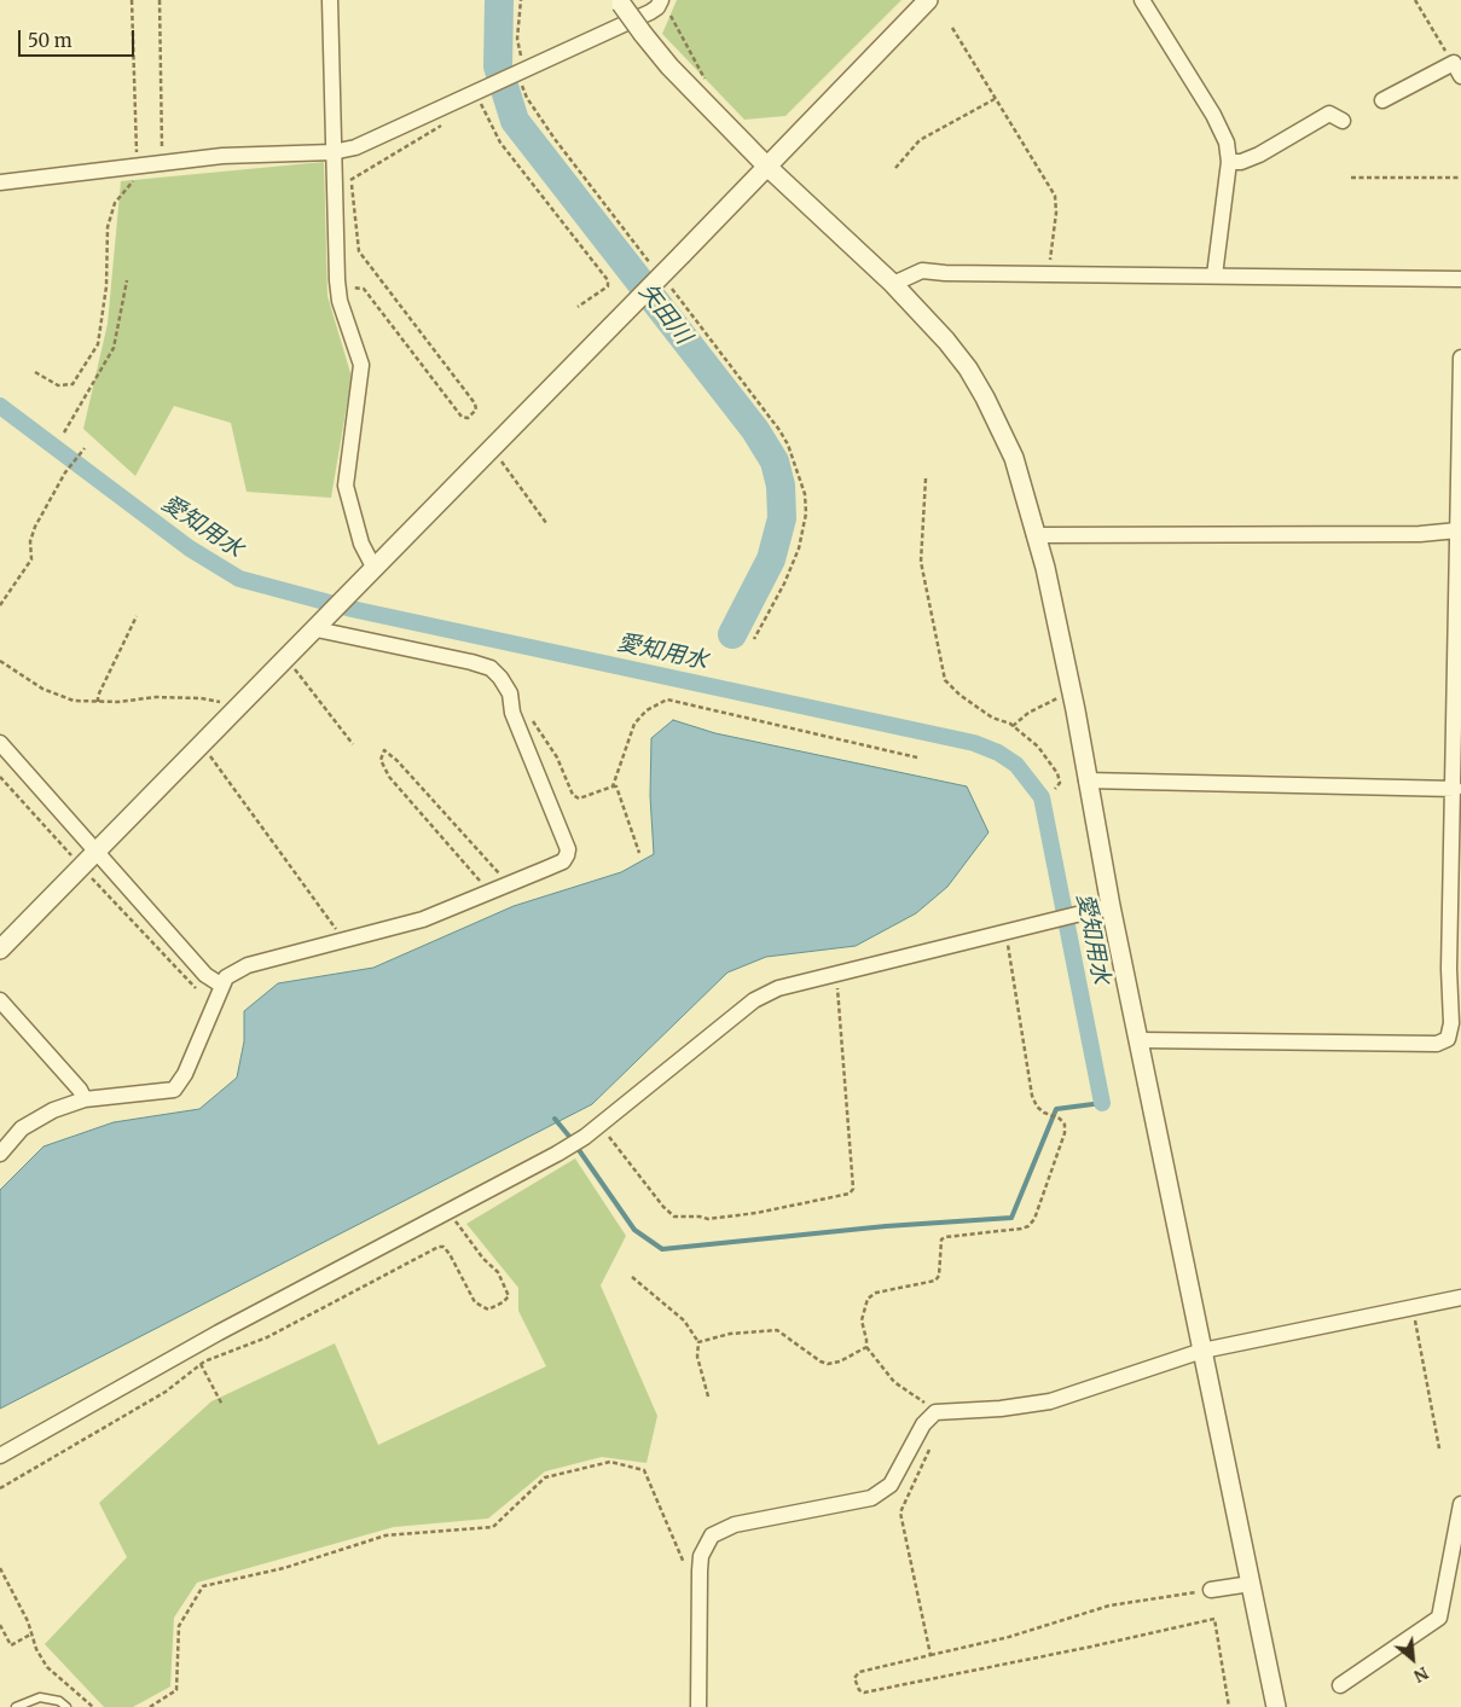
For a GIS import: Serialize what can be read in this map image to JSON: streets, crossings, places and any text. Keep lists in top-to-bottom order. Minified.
{"water":["矢田川","愛知用水"],"scale_bar":"50 m","north":"bottom right"}
